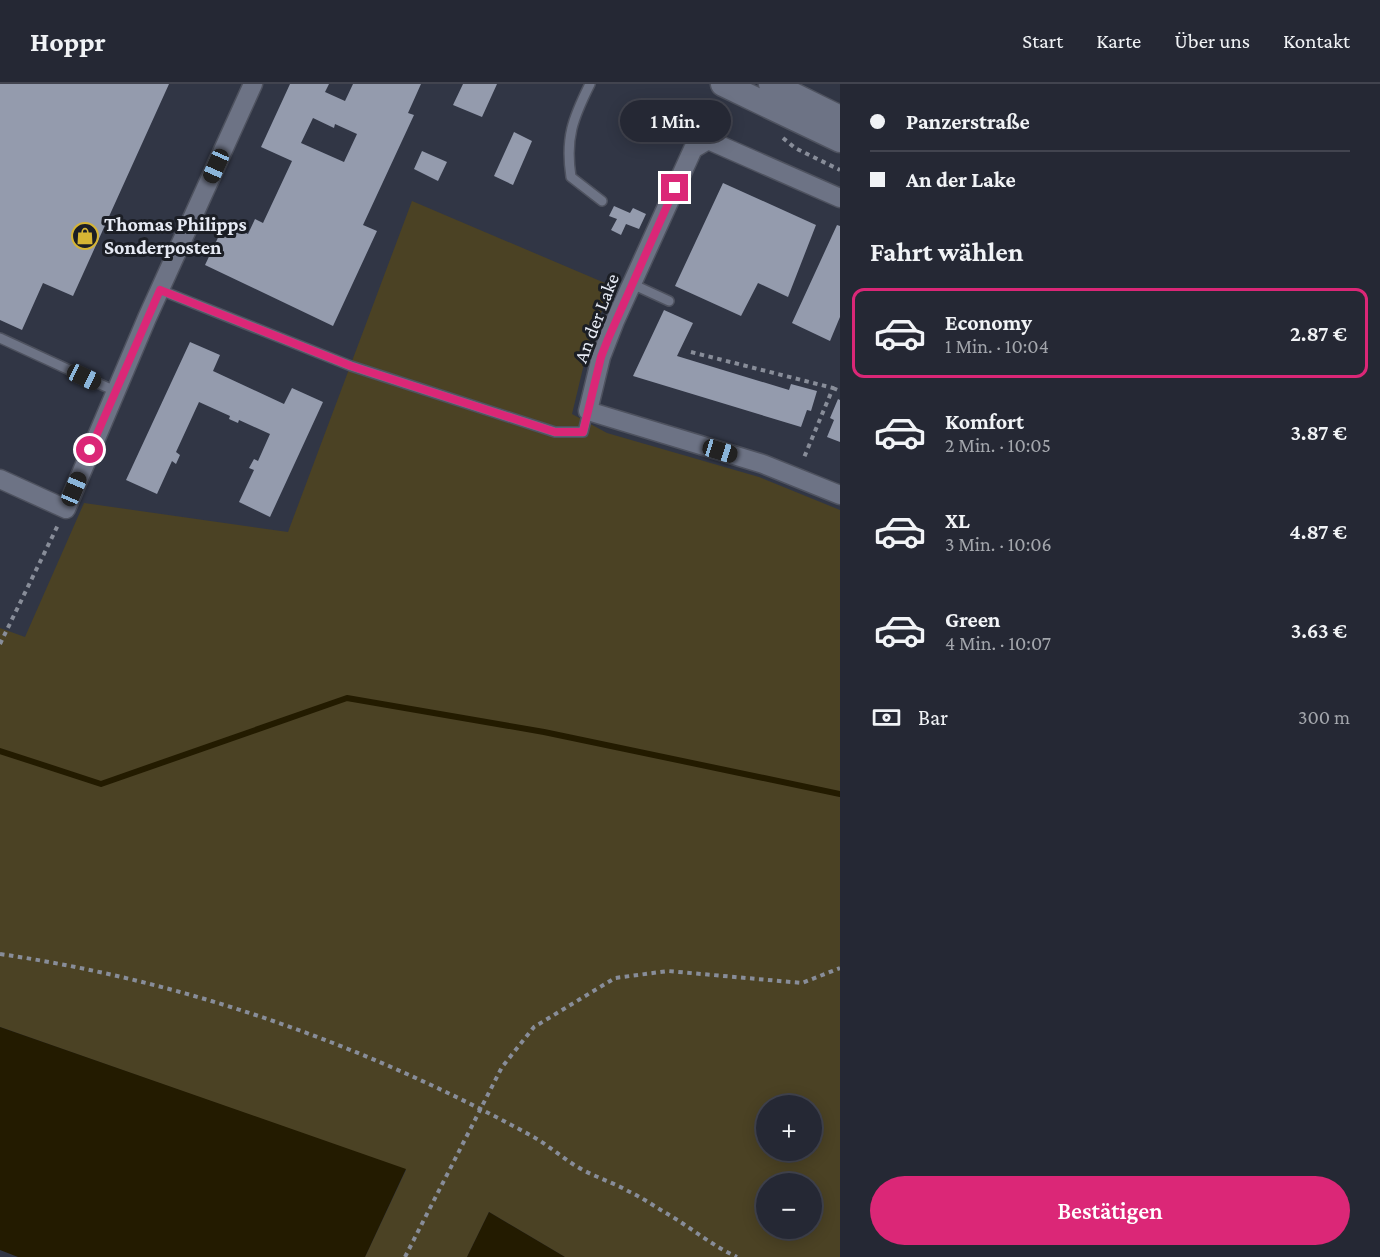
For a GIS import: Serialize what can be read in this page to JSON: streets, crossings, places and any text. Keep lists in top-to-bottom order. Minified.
{"streets":{"street":["An der Lake"]},"places":{"shop":["Thomas Philipps Sonderposten"]},"page":{"header":"Hoppr","nav":["Start","Karte","Über uns","Kontakt"],"banner":["Panzerstraße","An der Lake"],"bubble":"1 Min.","heading":"Fahrt wählen","list":[{"name":"Economy","note":"1 Min. · 10:04","value":"2.87 €"},{"name":"Komfort","note":"2 Min. · 10:05","value":"3.87 €"},{"name":"XL","note":"3 Min. · 10:06","value":"4.87 €"},{"name":"Green","note":"4 Min. · 10:07","value":"3.63 €"}],"pay":["Bar","300 m"],"map_buttons":["+","−"],"buttons":"Bestätigen"}}
